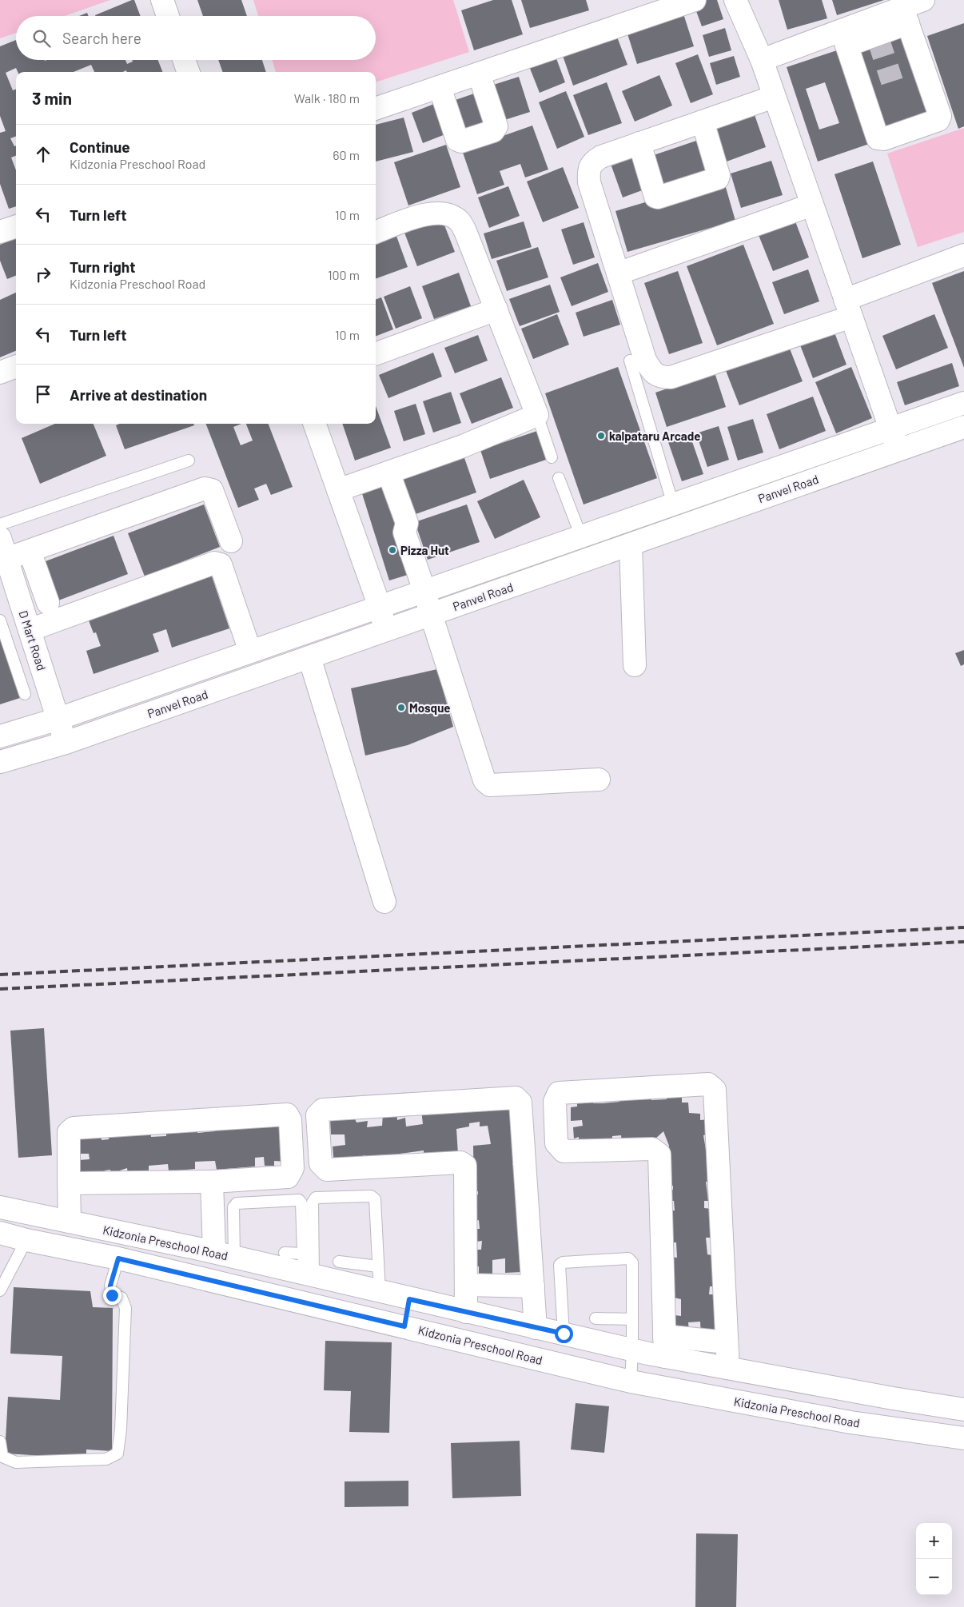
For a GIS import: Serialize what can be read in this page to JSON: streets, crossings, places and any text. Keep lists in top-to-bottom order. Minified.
{"streets":{"street":["Panvel Road","D Mart Road","Kidzonia Preschool Road"]},"crossings":[["Panvel Road","D Mart Road"]],"places":["kalpataru Arcade","Pizza Hut","Mosque"],"page":{"search":"Search here","heading":["3 min","Walk · 180 m"],"list":[["Continue","Kidzonia Preschool Road","60 m"],["Turn left","10 m"],["Turn right","Kidzonia Preschool Road","100 m"],["Turn left","10 m"],"Arrive at destination"],"map_buttons":["+","−"]}}
